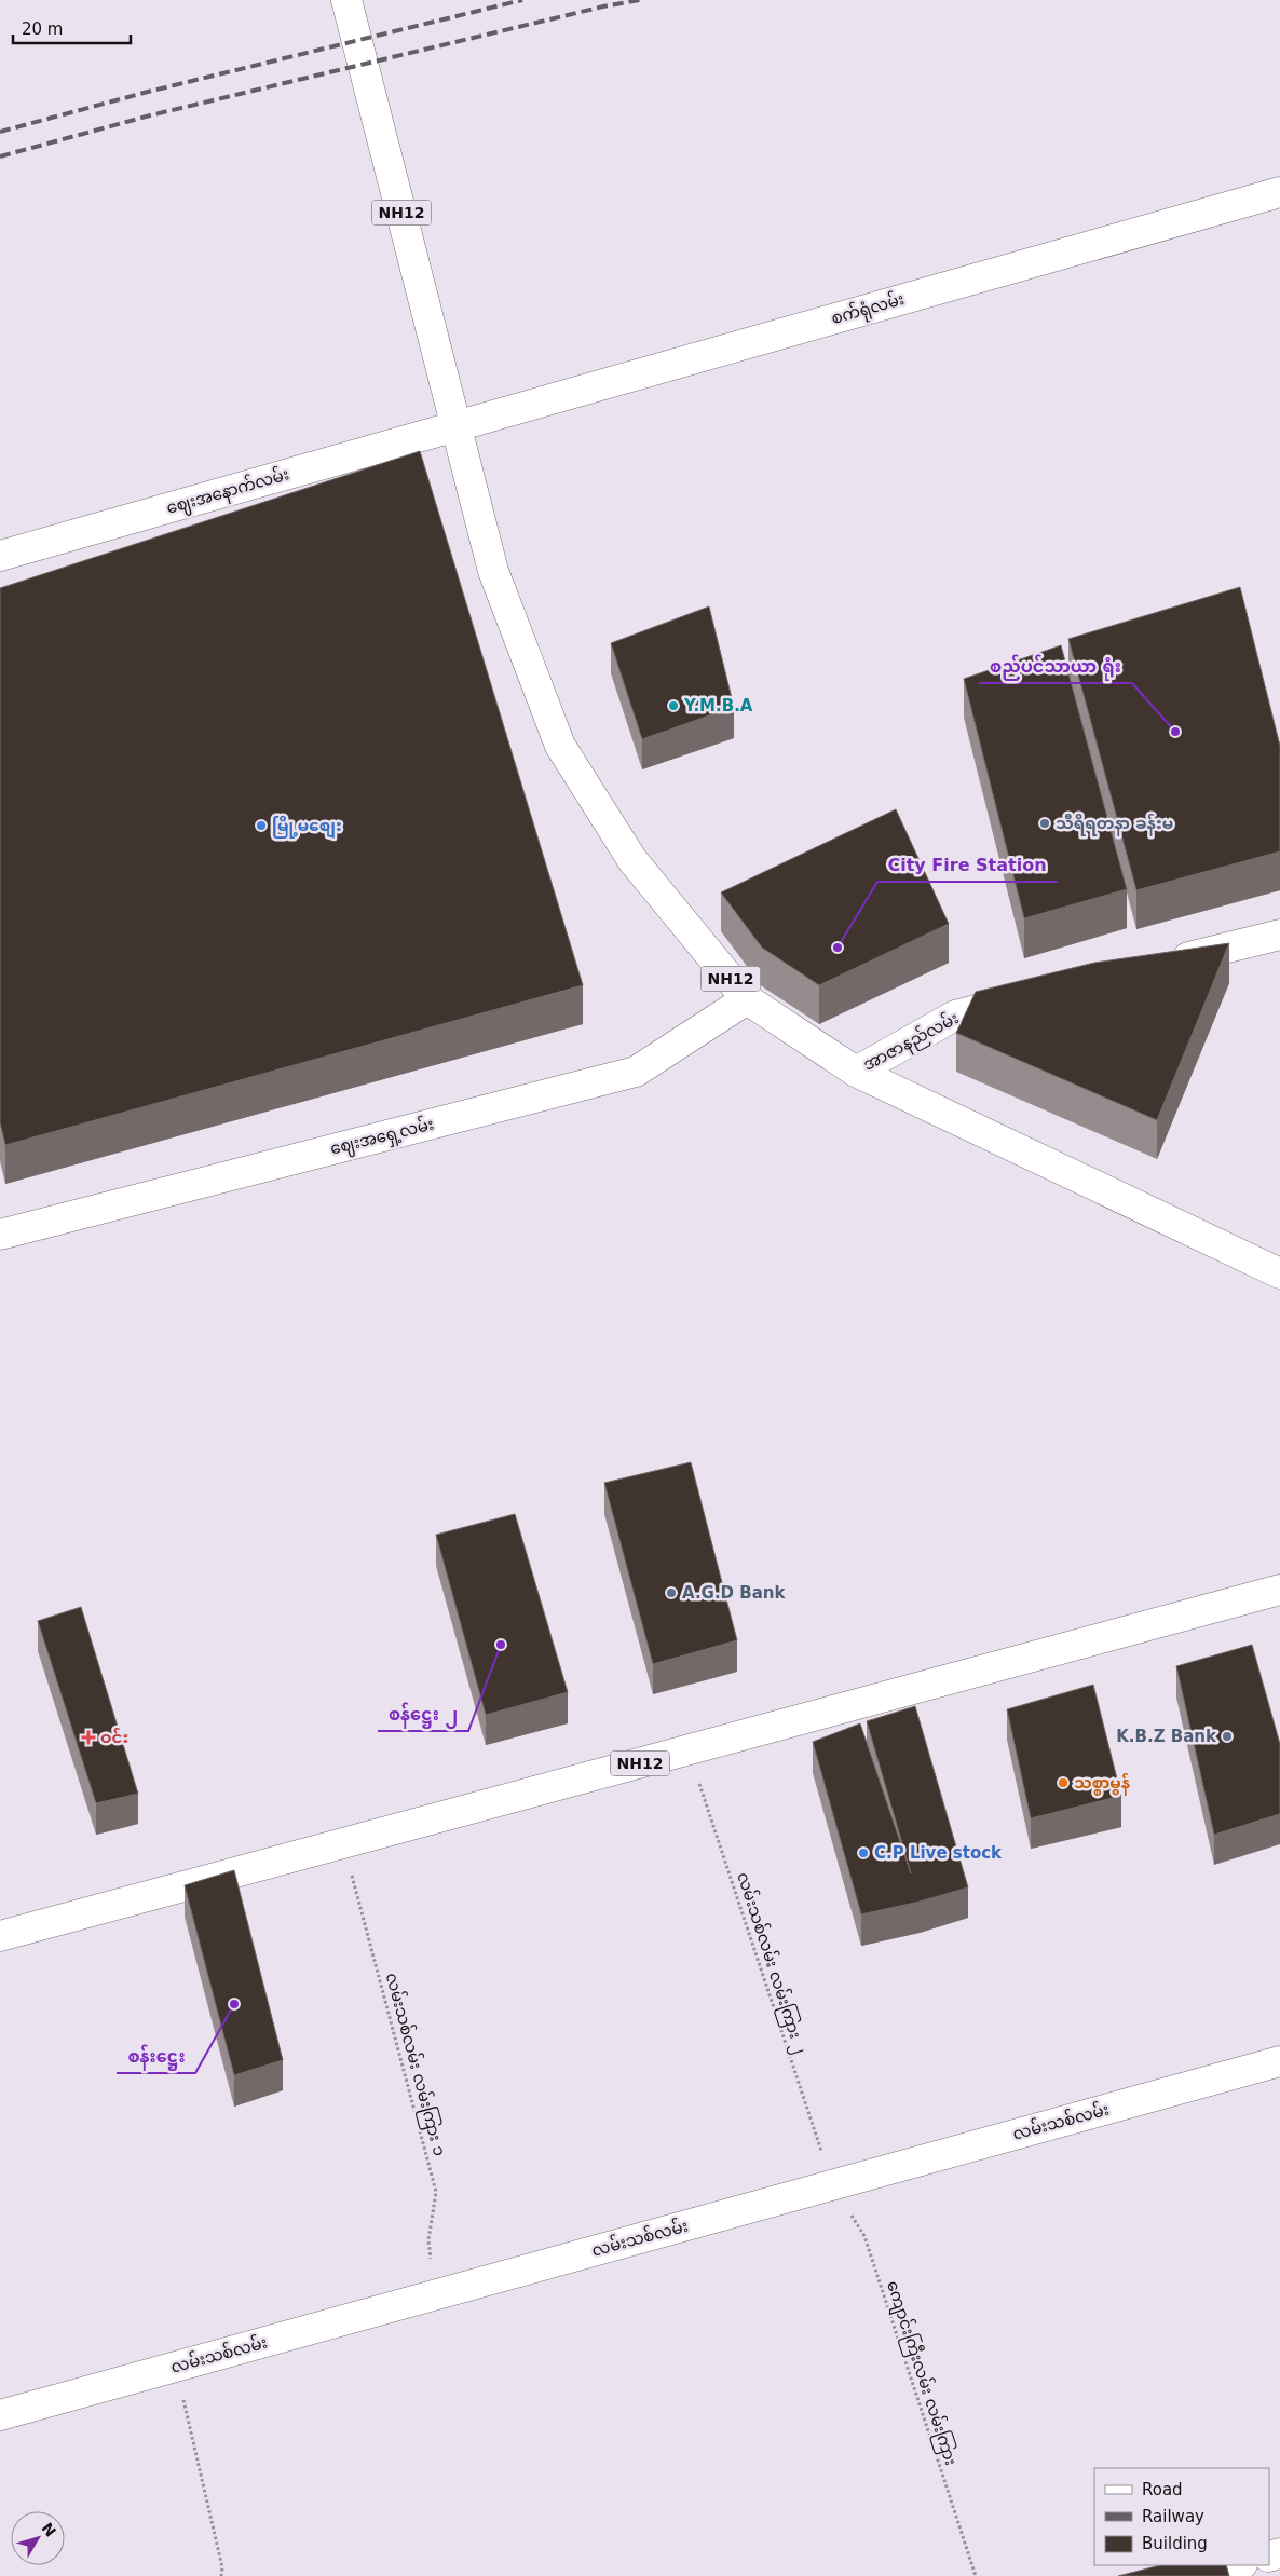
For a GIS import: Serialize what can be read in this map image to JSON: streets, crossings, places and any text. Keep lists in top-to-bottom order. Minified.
{"streets":{"main road":["NH12","စက်ရုံလမ်း","ဈေးအနောက်လမ်း","အာဇာနည်လမ်း","ဈေးအရှေ့လမ်း","လမ်းသစ်လမ်း"],"path":["လမ်းသစ်လမ်း လမ်းကြား ၂","လမ်းသစ်လမ်း လမ်းကြား ၁","ကျောင်းကြီးလမ်း လမ်းကြား"]},"crossings":[["NH12","စက်ရုံလမ်း"],["NH12","ဈေးအနောက်လမ်း"],["NH12","အာဇာနည်လမ်း"],["NH12","ဈေးအရှေ့လမ်း"],["NH12","လမ်းသစ်လမ်း လမ်းကြား ၂"],["NH12","လမ်းသစ်လမ်း လမ်းကြား ၁"],["စက်ရုံလမ်း","ဈေးအနောက်လမ်း"],["လမ်းသစ်လမ်း လမ်းကြား ၂","လမ်းသစ်လမ်း"],["လမ်းသစ်လမ်း လမ်းကြား ၂","ကျောင်းကြီးလမ်း လမ်းကြား"],["လမ်းသစ်လမ်း လမ်းကြား ၁","လမ်းသစ်လမ်း"],["လမ်းသစ်လမ်း","ကျောင်းကြီးလမ်း လမ်းကြား"]],"places":{"other":["Y.M.B.A","စည်ပင်သာယာ ရုံး","သီရိရတနာ ခန်းမ","မြို့မစျေး","City Fire Station","A.G.D Bank","စန်ဋ္ဌေး ၂","K.B.Z Bank","သစ္စာမွန်","C.P Live stock","စန်းဋ္ဌေး"],"health":["ဝင်း"]},"legend":["Road","Railway","Building"],"scale_bar":"20 m","north":"top right"}
